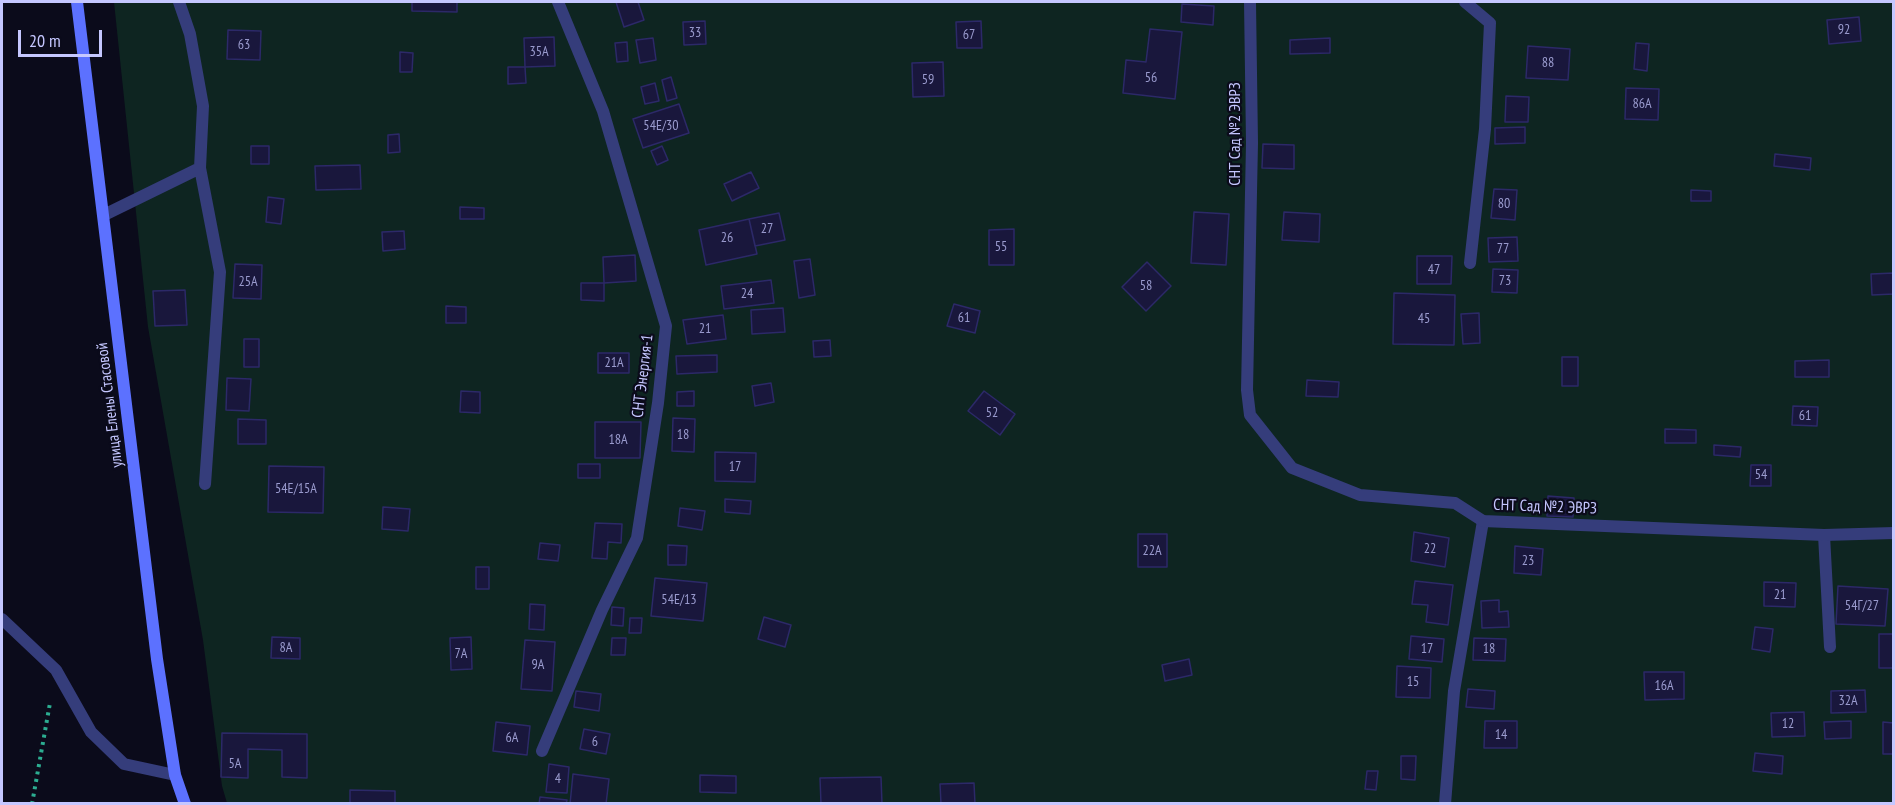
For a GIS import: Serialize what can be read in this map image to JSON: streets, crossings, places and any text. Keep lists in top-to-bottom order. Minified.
{"streets":{"main road":["улица Елены Стасовой"],"street":["СНТ Сад №2 ЭВРЗ","СНТ Энергия-1"]},"house_numbers":["92","33","67","63","35А","88","56","59","86А","54Е/30","80","27","26","55","77","47","73","25А","58","24","61","45","21","21А","52","61","18","18А","17","54","54Е/15А","22","22А","23","21","54Е/13","54Г/27","8А","17","18","7А","9А","15","16А","32А","12","14","6А","6","5А","4"],"scale_bar":"20 m"}
